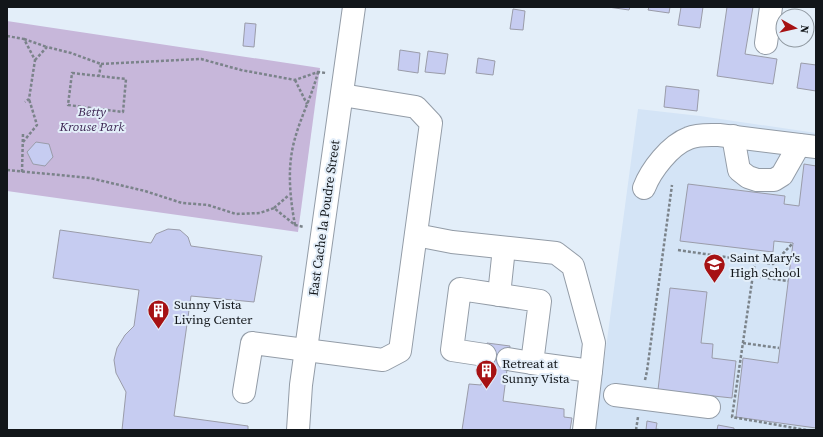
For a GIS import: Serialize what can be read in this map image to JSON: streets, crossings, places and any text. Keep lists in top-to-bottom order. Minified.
{"streets":{"street":["East Cache la Poudre Street"]},"parks":["Betty Krouse Park"],"places":{"school or university":["Saint Mary's High School"],"building":["Sunny Vista Living Center","Retreat at Sunny Vista"]},"north":"right"}
